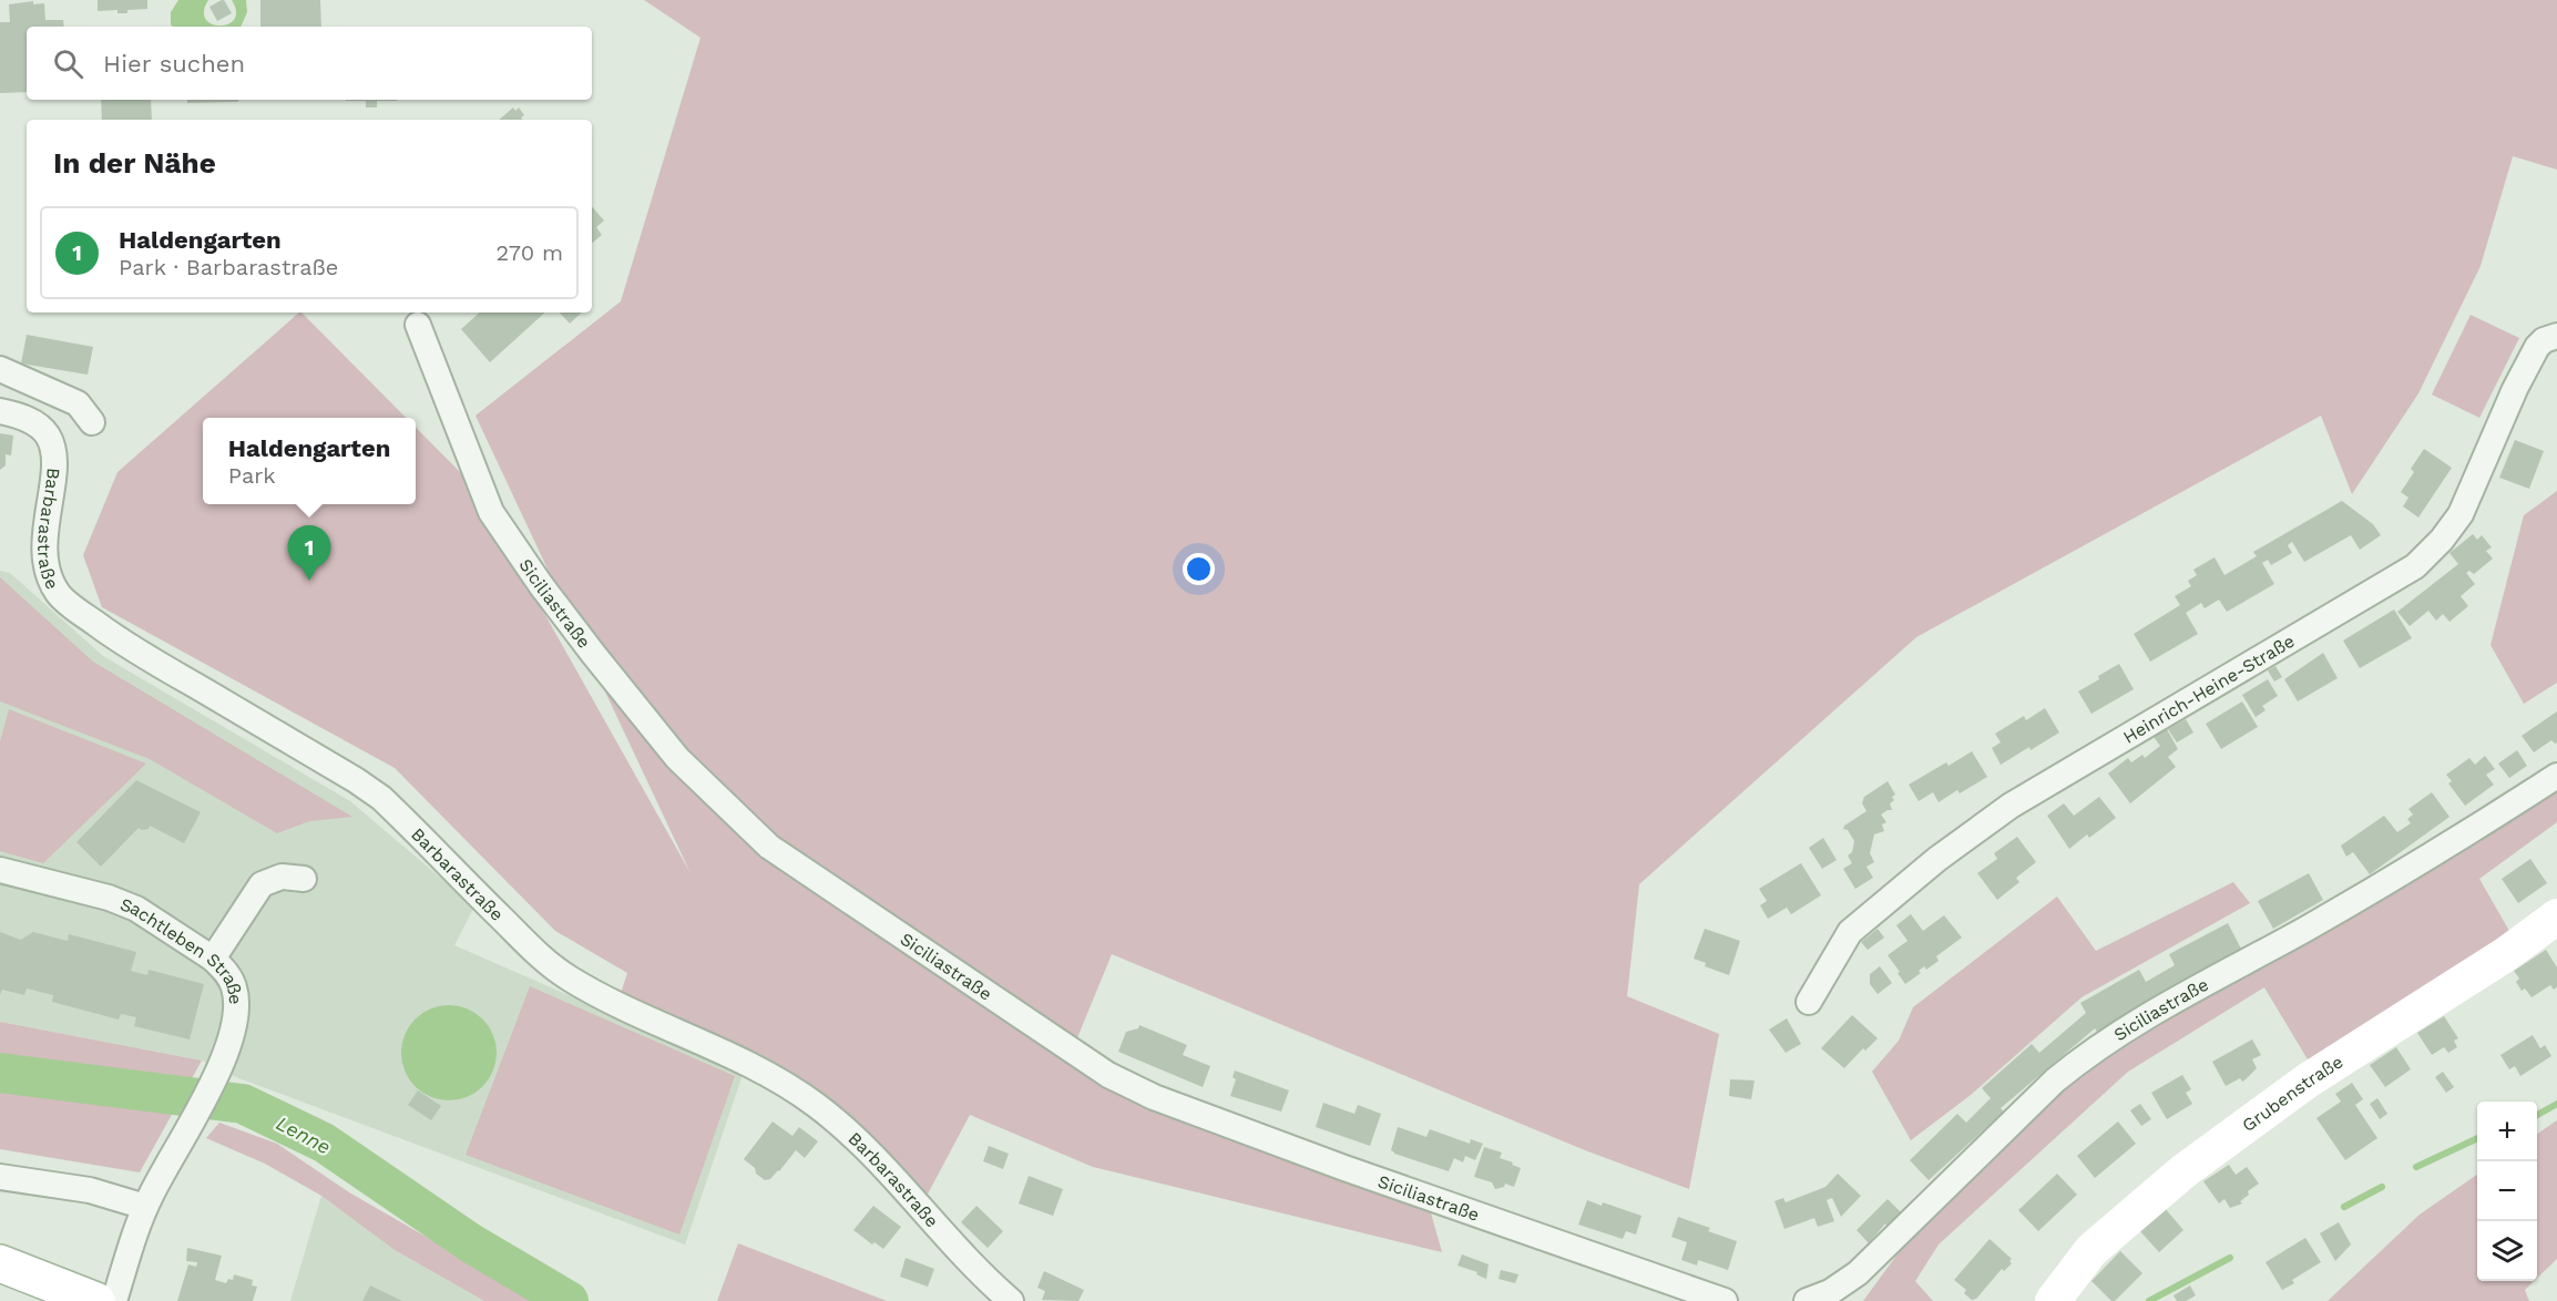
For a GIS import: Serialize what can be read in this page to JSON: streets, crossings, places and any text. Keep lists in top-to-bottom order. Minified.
{"streets":{"main road":["Grubenstraße"],"street":["Barbarastraße","Siciliastraße","Heinrich-Heine-Straße","Sachtleben Straße"]},"water":["Lenne"],"page":{"search":"Hier suchen","heading":"In der Nähe","list":[{"mark":"1","name":"Haldengarten","note":"Park · Barbarastraße","value":"270 m"}],"popup":["Haldengarten","Park"],"pins":"1","map_buttons":["+","−"]}}
